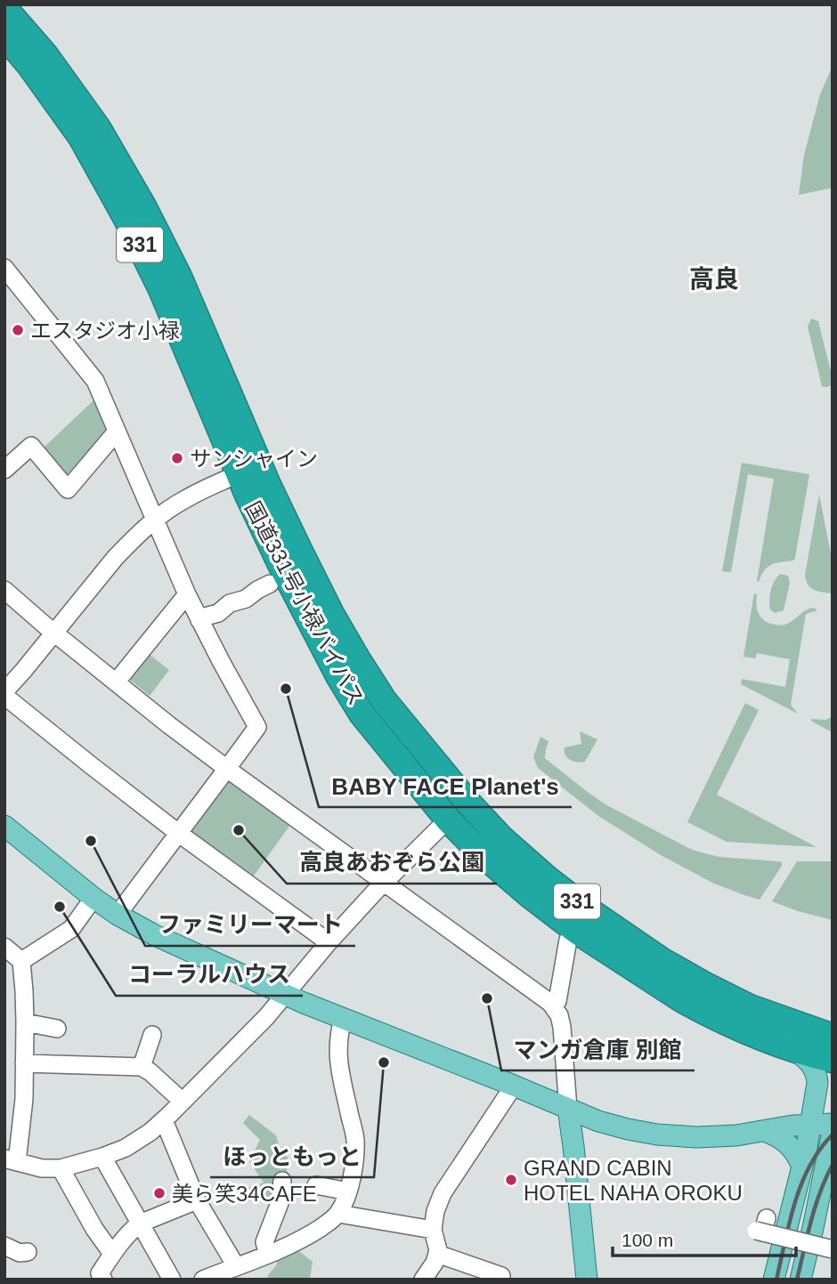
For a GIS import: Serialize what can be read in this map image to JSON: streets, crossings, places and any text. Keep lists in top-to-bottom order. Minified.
{"streets":{"highway":["331","国道331号小禄バイパス"]},"districts":["高良"],"places":["エスタジオ小禄","サンシャイン","BABY FACE Planet's","高良あおぞら公園","ファミリーマート","コーラルハウス","マンガ倉庫 別館","ほっともっと","GRAND CABIN HOTEL NAHA OROKU","美ら笑34CAFE"],"scale_bar":"100 m"}
